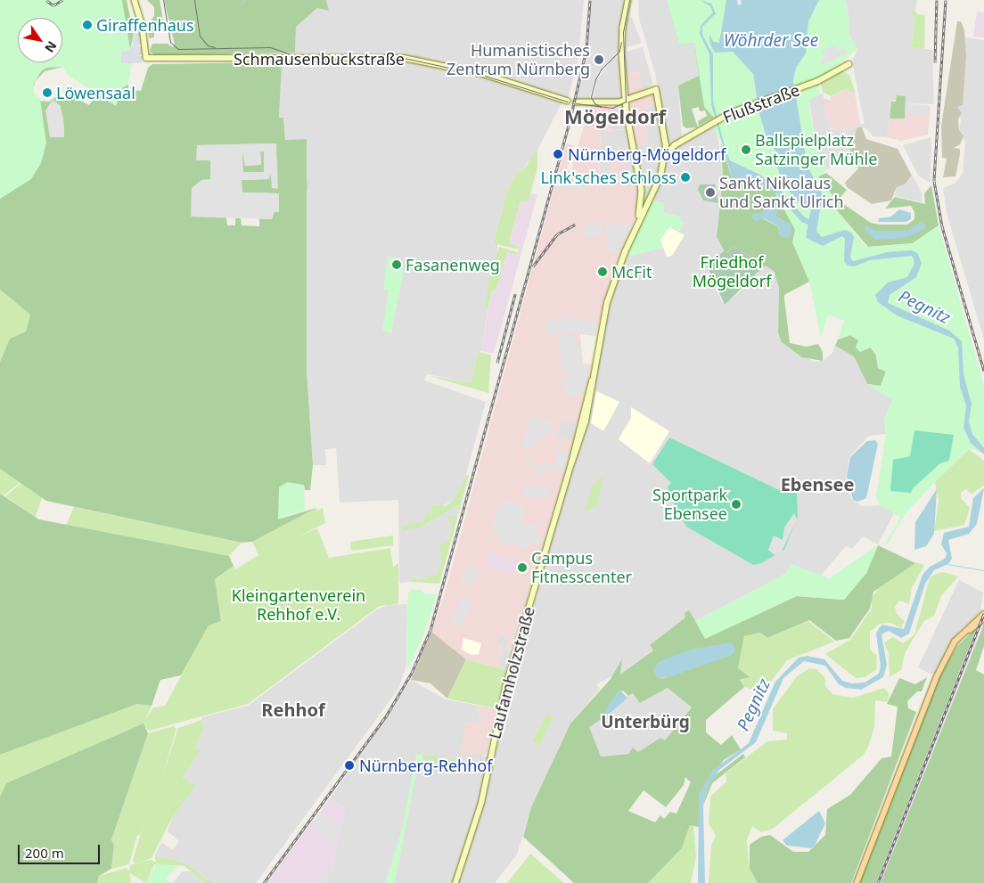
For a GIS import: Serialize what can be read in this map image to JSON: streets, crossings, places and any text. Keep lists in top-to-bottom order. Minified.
{"streets":{"street":["Schmausenbuckstraße","Flußstraße","Laufamholzstraße"]},"crossings":[["Flußstraße","Laufamholzstraße"]],"districts":["Mögeldorf","Ebensee","Rehhof","Unterbürg"],"water":["Wöhrder See","Pegnitz"],"parks":["Friedhof Mögeldorf","Kleingartenverein Rehhof e.V."],"places":["Giraffenhaus","Humanistisches Zentrum Nürnberg","Löwensaal","Ballspielplatz Satzinger Mühle","Nürnberg-Mögeldorf","Link'sches Schloss","Sankt Nikolaus und Sankt Ulrich","Fasanenweg","McFit","Sportpark Ebensee","Campus Fitnesscenter","Nürnberg-Rehhof"],"scale_bar":"200 m","north":"bottom right"}
